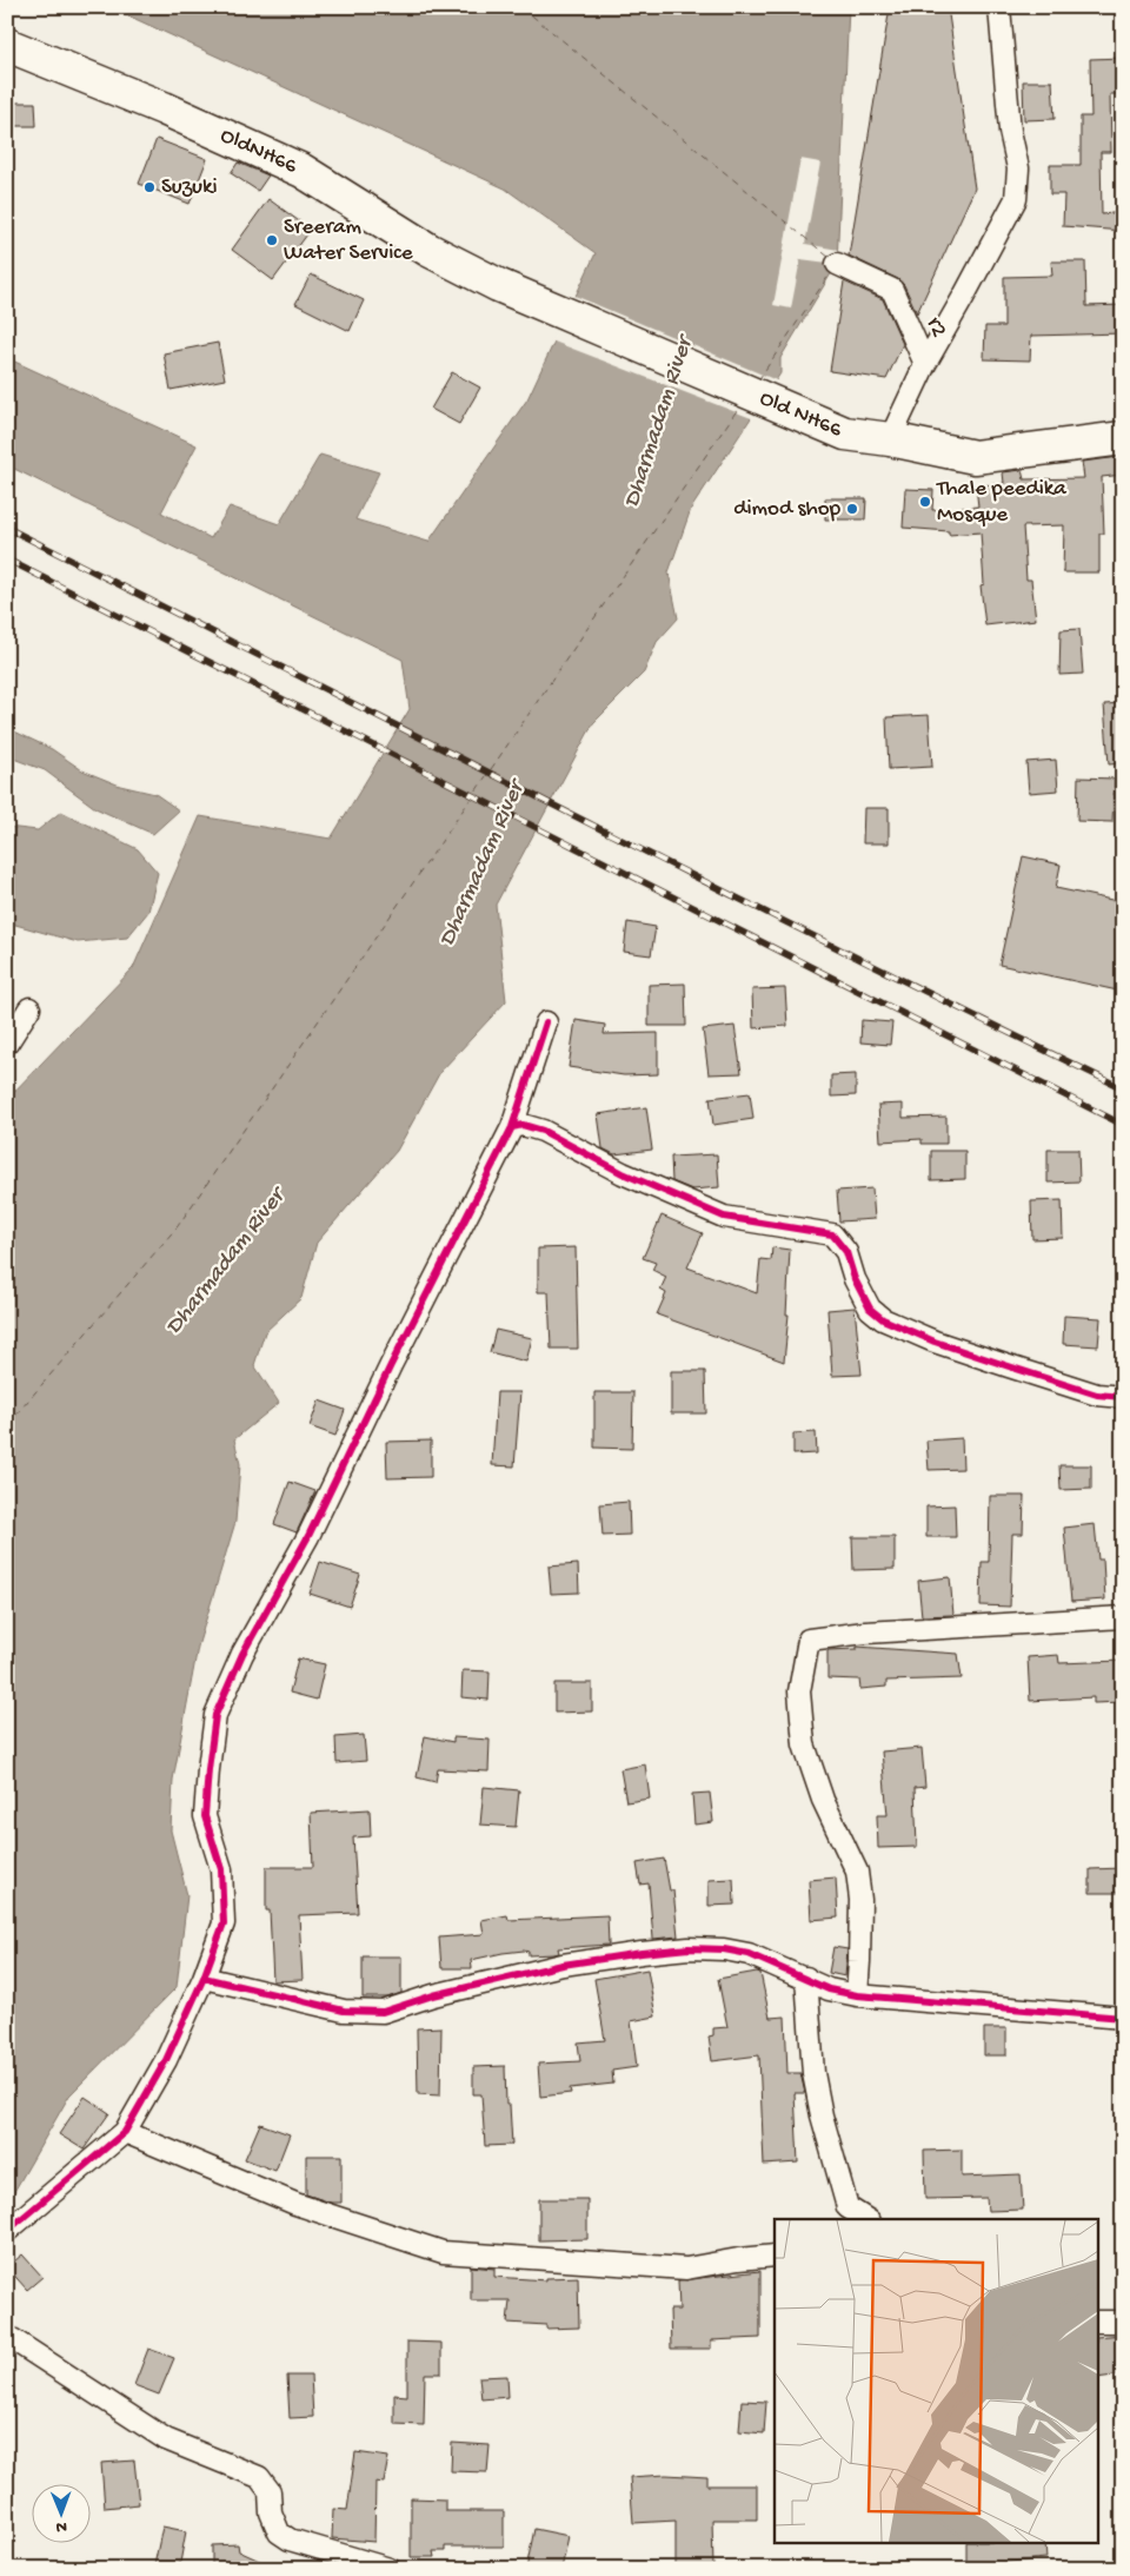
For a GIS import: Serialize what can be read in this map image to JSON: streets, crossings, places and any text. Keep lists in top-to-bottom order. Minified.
{"streets":{"main road":["OldNH66","Old NH66"],"street":["r2"]},"crossings":[["OldNH66","Old NH66"],["r2","Old NH66"]],"water":["Dharmadam River"],"places":["Suzuki","Sreeram Water Service","Thale peedika Mosque","dimod shop"],"north":"bottom"}
